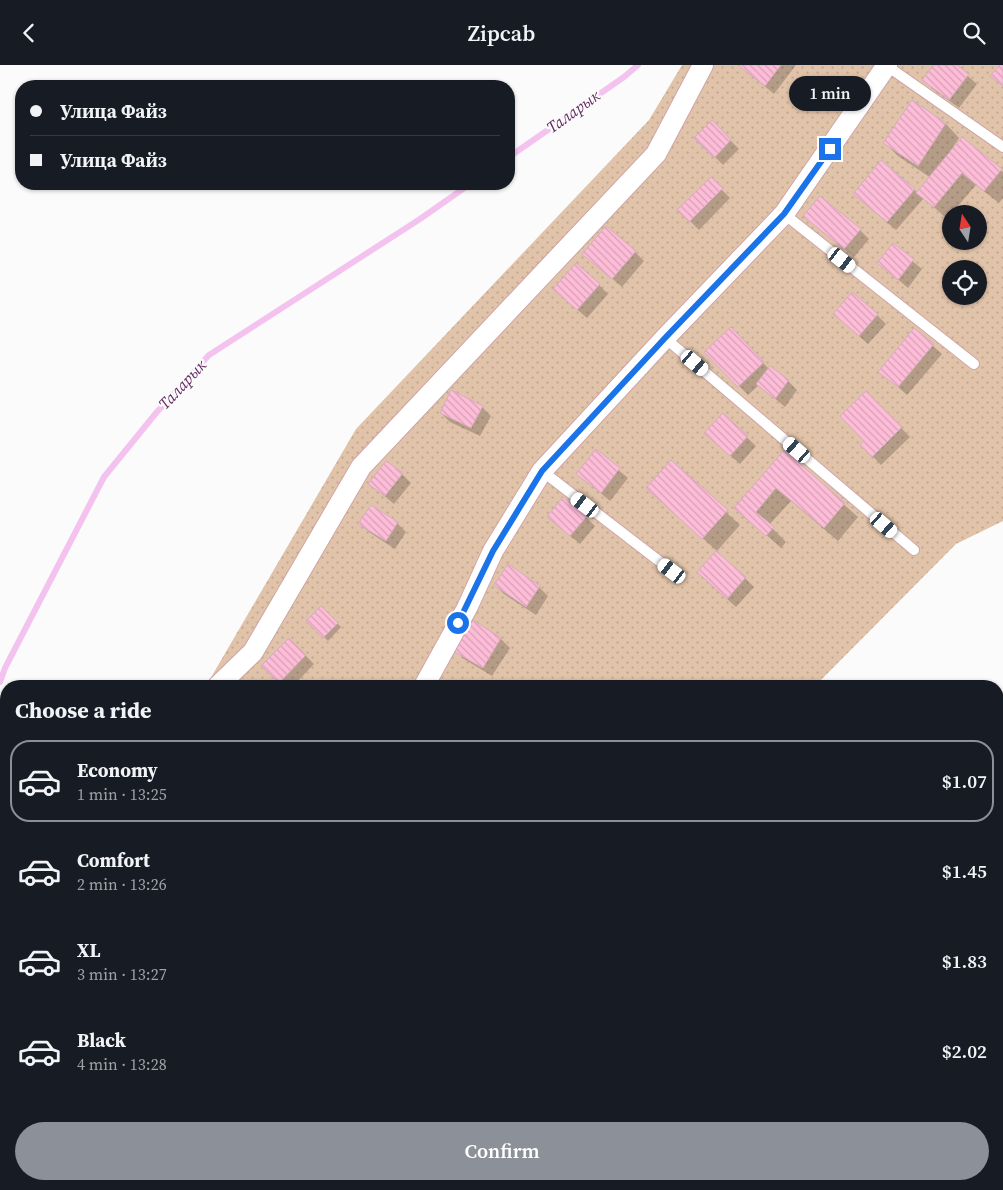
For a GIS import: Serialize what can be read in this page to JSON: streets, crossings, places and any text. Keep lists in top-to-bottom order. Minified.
{"water":["Таларык"],"north":"top","page":{"header":"Zipcab","bubble":"1 min","banner":["Улица Файз","Улица Файз"],"heading":"Choose a ride","list":[{"name":"Economy","note":"1 min · 13:25","value":"$1.07"},{"name":"Comfort","note":"2 min · 13:26","value":"$1.45"},{"name":"XL","note":"3 min · 13:27","value":"$1.83"},{"name":"Black","note":"4 min · 13:28","value":"$2.02"}],"buttons":"Confirm"}}
